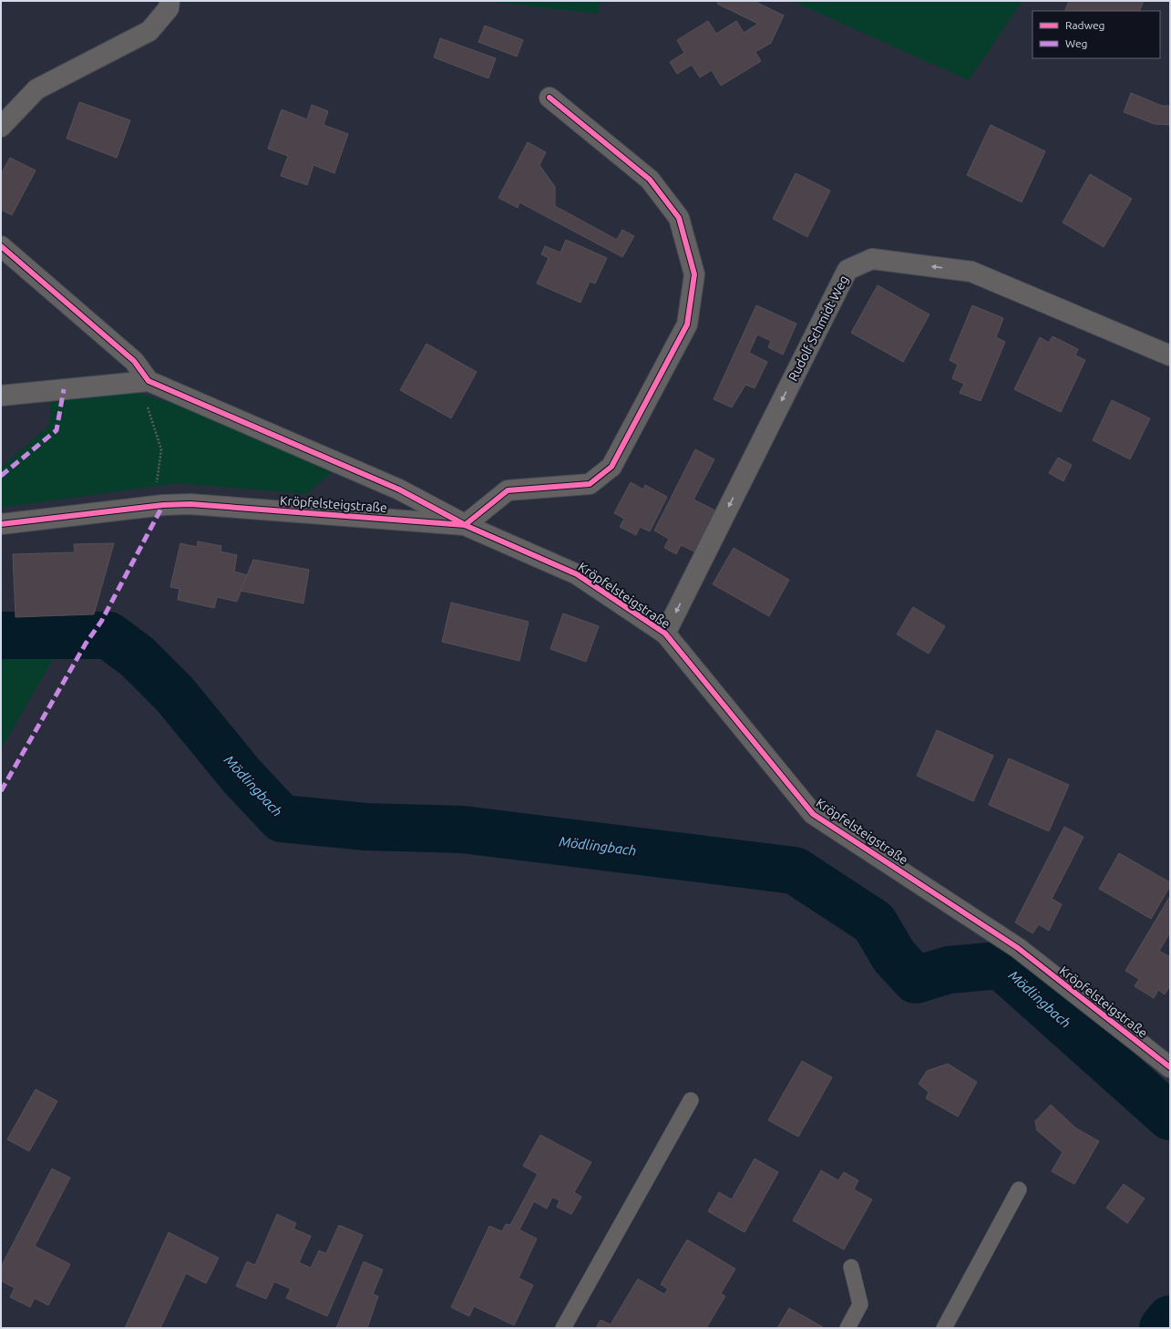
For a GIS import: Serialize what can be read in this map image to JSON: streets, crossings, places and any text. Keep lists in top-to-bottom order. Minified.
{"streets":{"street":["Rudolf Schmidt Weg","Kröpfelsteigstraße"]},"crossings":[["Rudolf Schmidt Weg","Kröpfelsteigstraße"]],"water":["Mödlingbach"],"legend":["Radweg","Weg"]}
